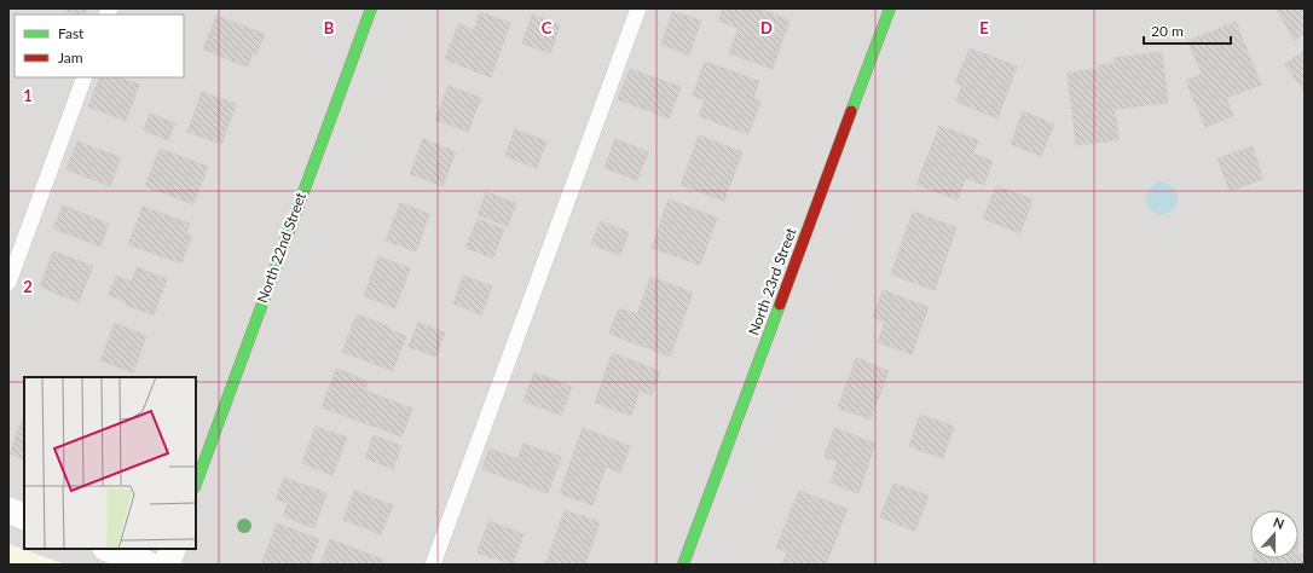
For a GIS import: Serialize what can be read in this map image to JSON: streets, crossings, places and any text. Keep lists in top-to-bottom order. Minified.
{"streets":{"street":["North 22nd Street","North 23rd Street"]},"legend":["Fast","Jam"],"scale_bar":"20 m","north":"top","grid":{"columns":["B","C","D","E"],"rows":["1","2"]}}
